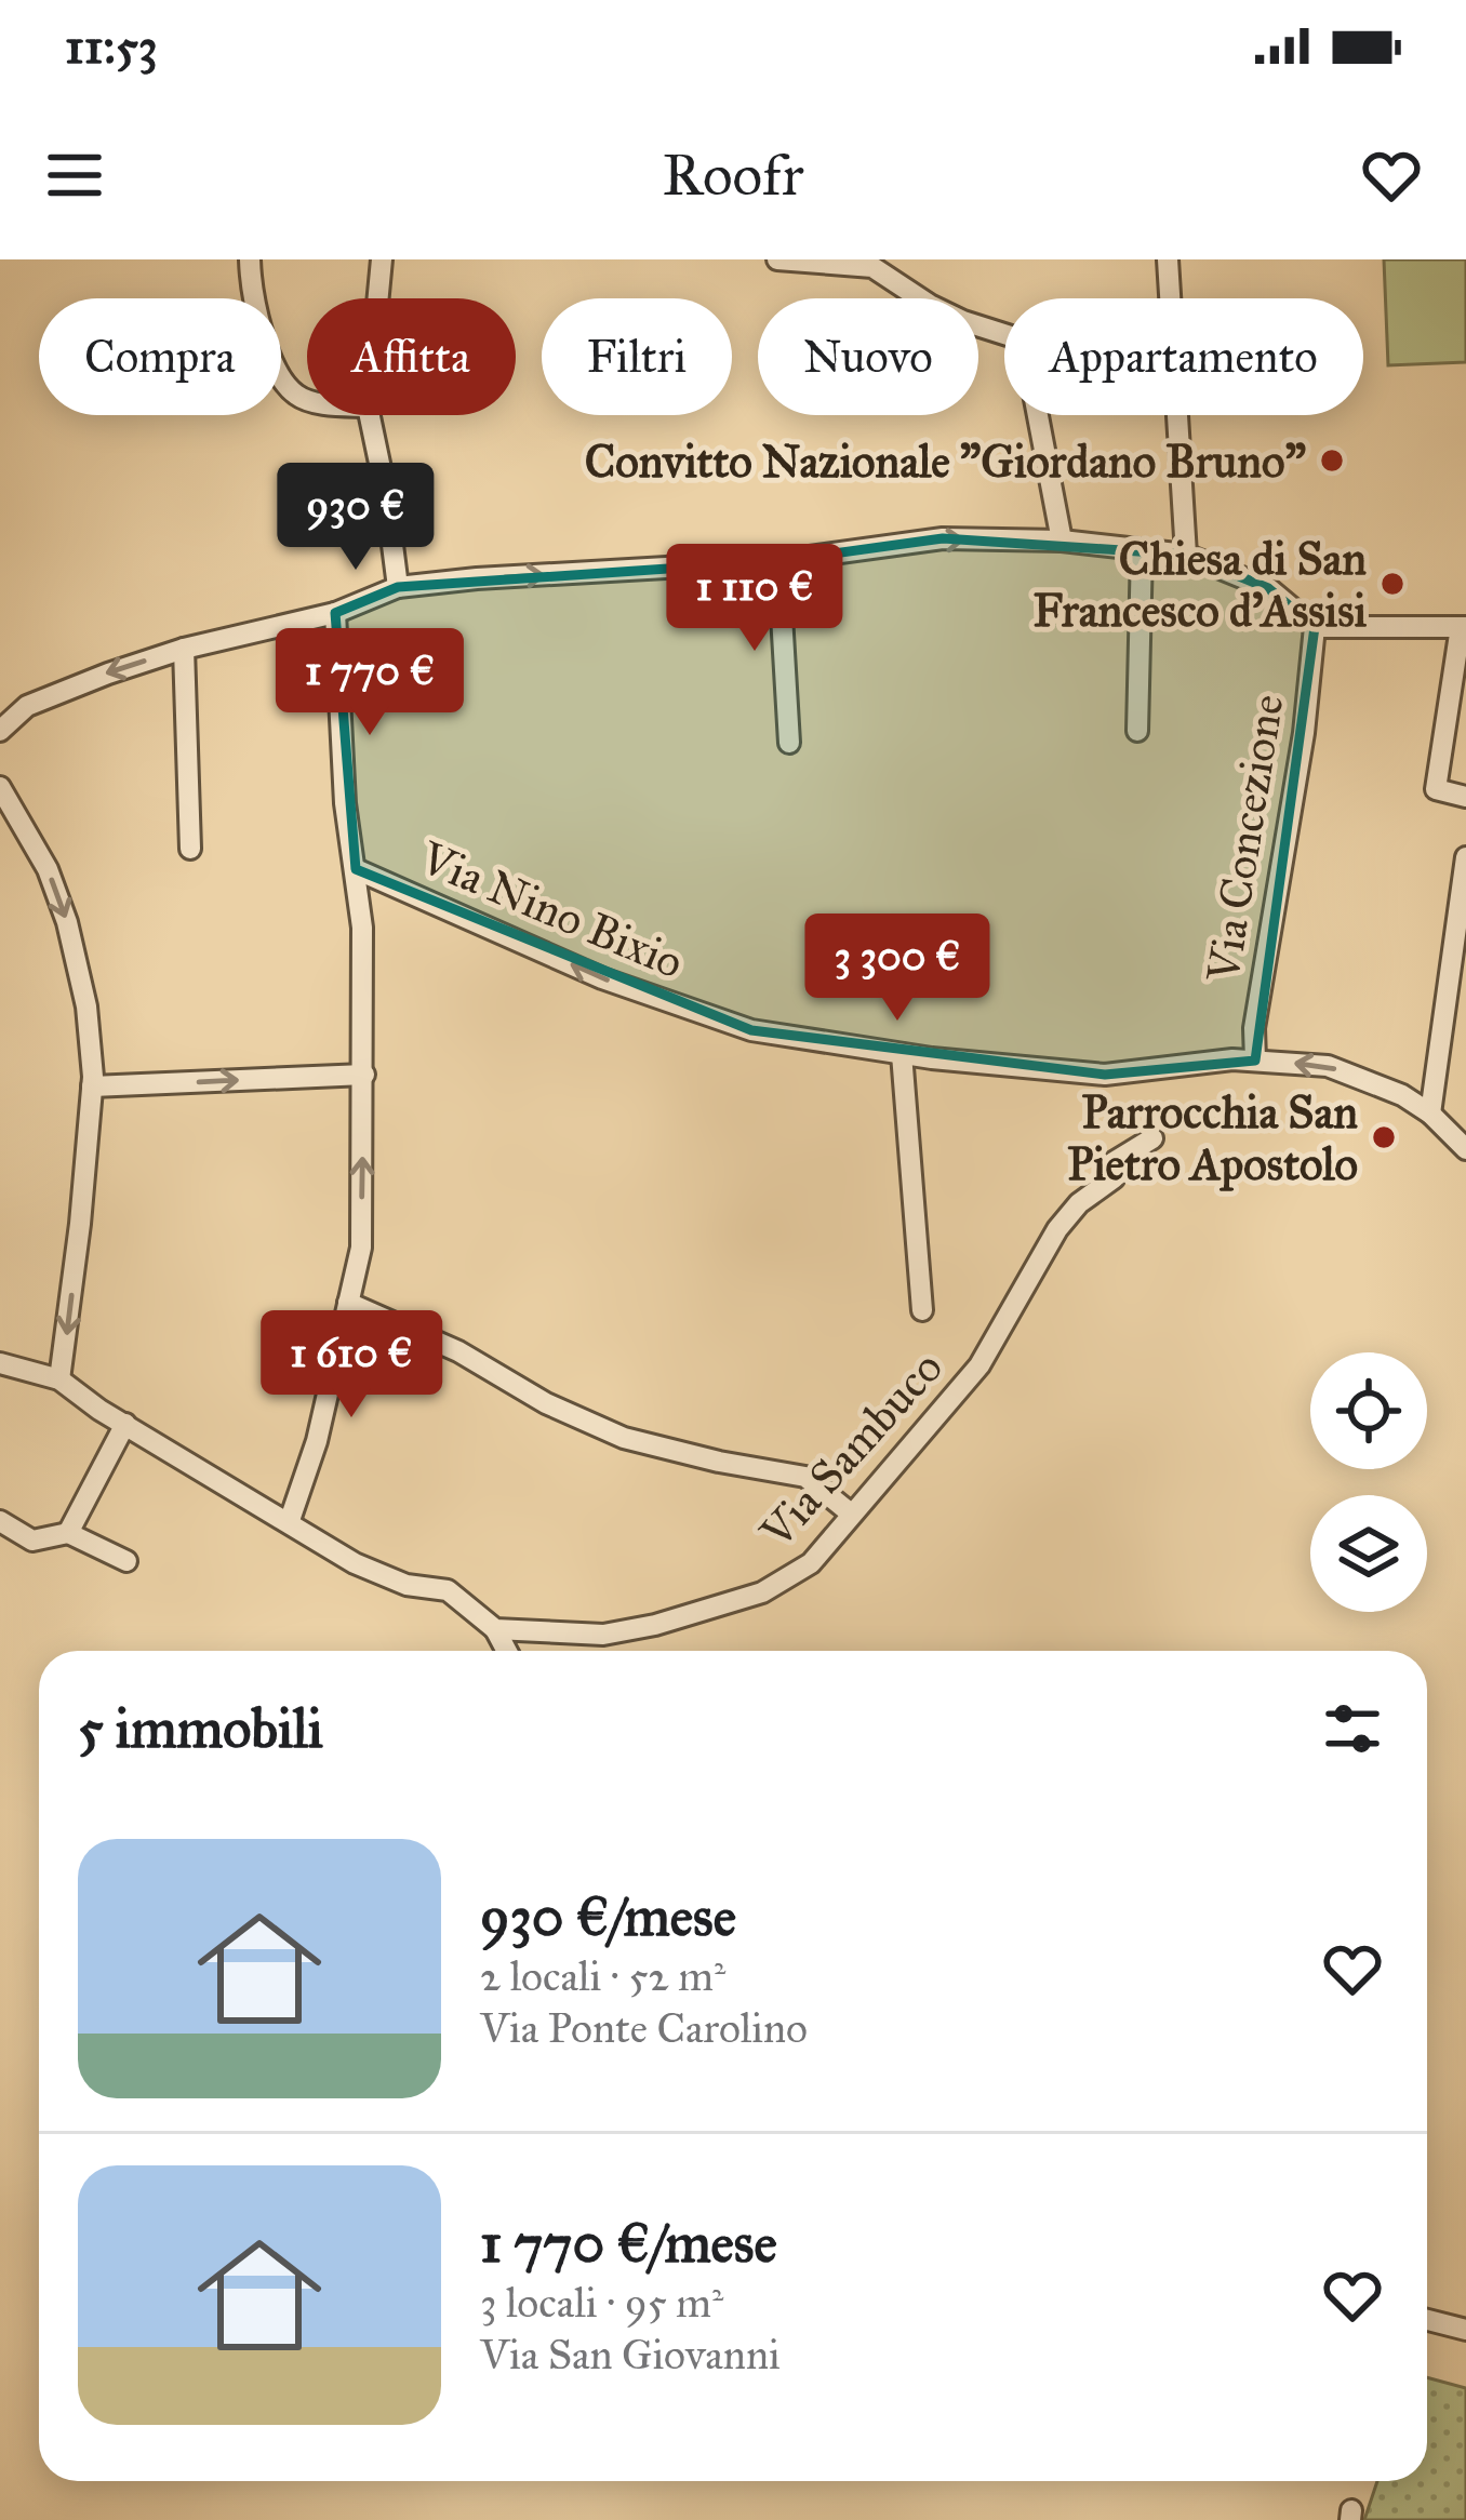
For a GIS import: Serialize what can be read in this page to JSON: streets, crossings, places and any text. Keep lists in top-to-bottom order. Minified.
{"streets":{"street":["Via Concezione","Via Nino Bixio","Via Sambuco"]},"crossings":[["Via Concezione","Via Nino Bixio"]],"one_way":["Via Nino Bixio"],"places":["Convitto Nazionale \"Giordano Bruno\"","Chiesa di San Francesco d'Assisi","Parrocchia San Pietro Apostolo"],"page":{"status":"11:53","header":"Roofr","chip":["Compra","Affitta","Filtri","Nuovo","Appartamento"],"price":["930 €","1 110 €","1 770 €","3 300 €","1 610 €"],"heading":"5 immobili","list":[{"name":"930 €/mese","note":"2 locali · 52 m² · Via Ponte Carolino"},{"name":"1 770 €/mese","note":"3 locali · 95 m² · Via San Giovanni"}]}}
